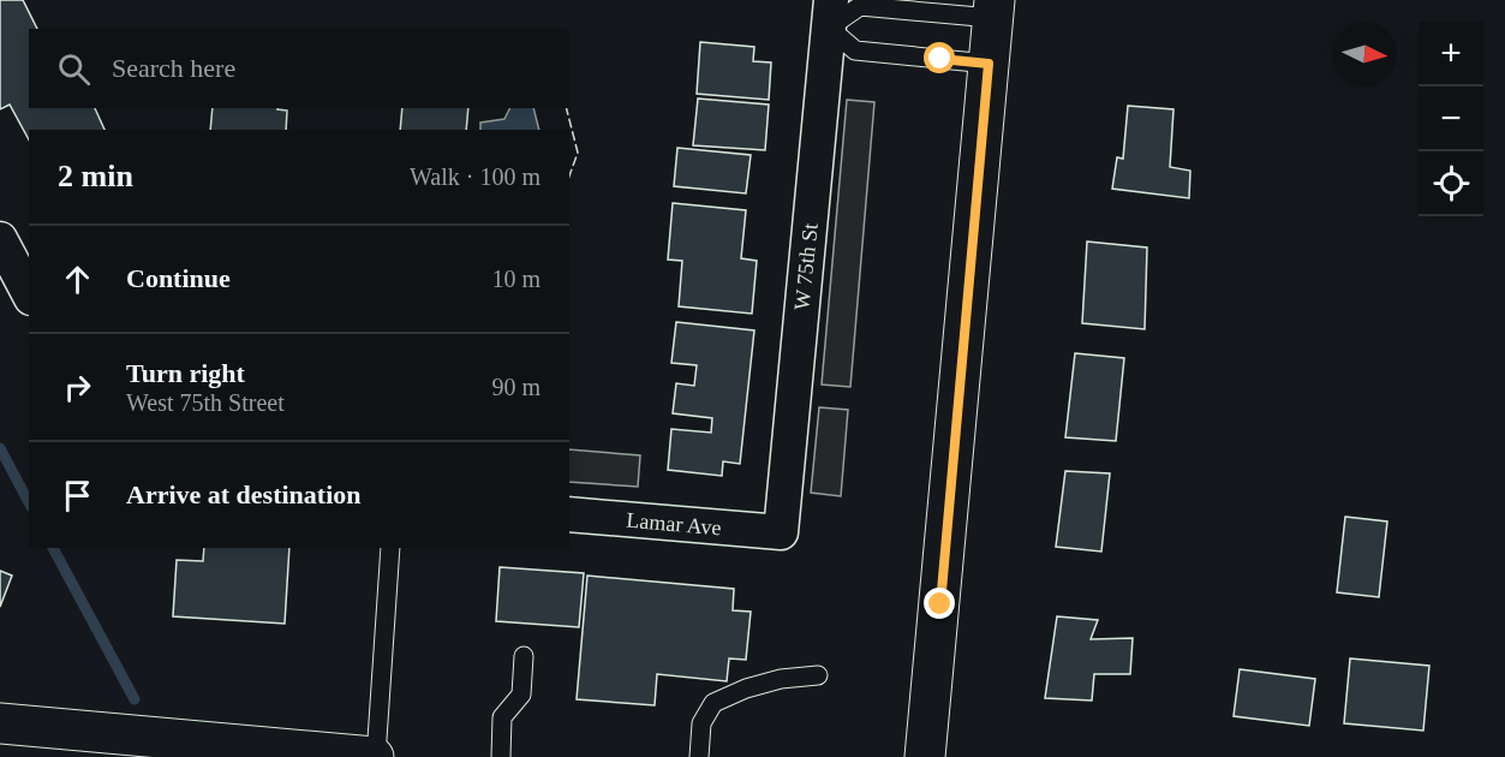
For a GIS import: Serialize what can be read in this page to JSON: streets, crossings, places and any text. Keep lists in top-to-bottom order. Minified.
{"streets":{"street":["W 75th St","Lamar Ave"]},"crossings":[["W 75th St","Lamar Ave"]],"north":"right","page":{"map_buttons":["+","−"],"search":"Search here","heading":["2 min","Walk · 100 m"],"list":[["Continue","10 m"],["Turn right","West 75th Street","90 m"],"Arrive at destination"]}}
